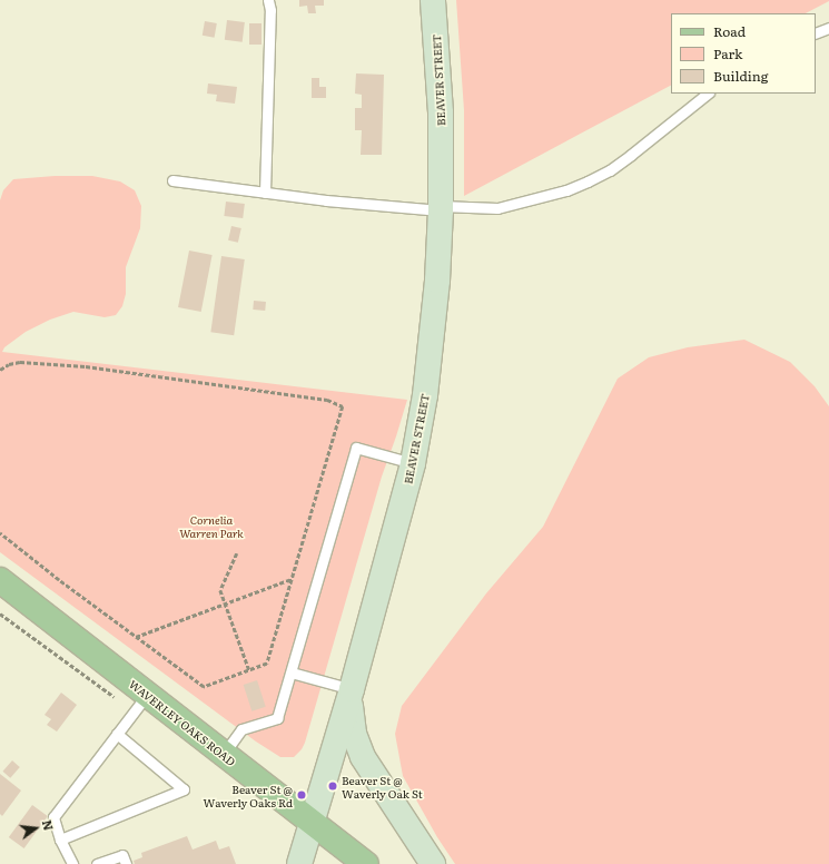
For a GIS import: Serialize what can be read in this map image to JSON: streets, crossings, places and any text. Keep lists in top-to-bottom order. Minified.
{"streets":{"main road":["BEAVER STREET","WAVERLEY OAKS ROAD"]},"crossings":[["BEAVER STREET","WAVERLEY OAKS ROAD"]],"parks":["Cornelia Warren Park"],"places":["Beaver St @ Waverly Oak St","Beaver St @ Waverly Oaks Rd"],"legend":["Road","Park","Building"],"north":"right"}
